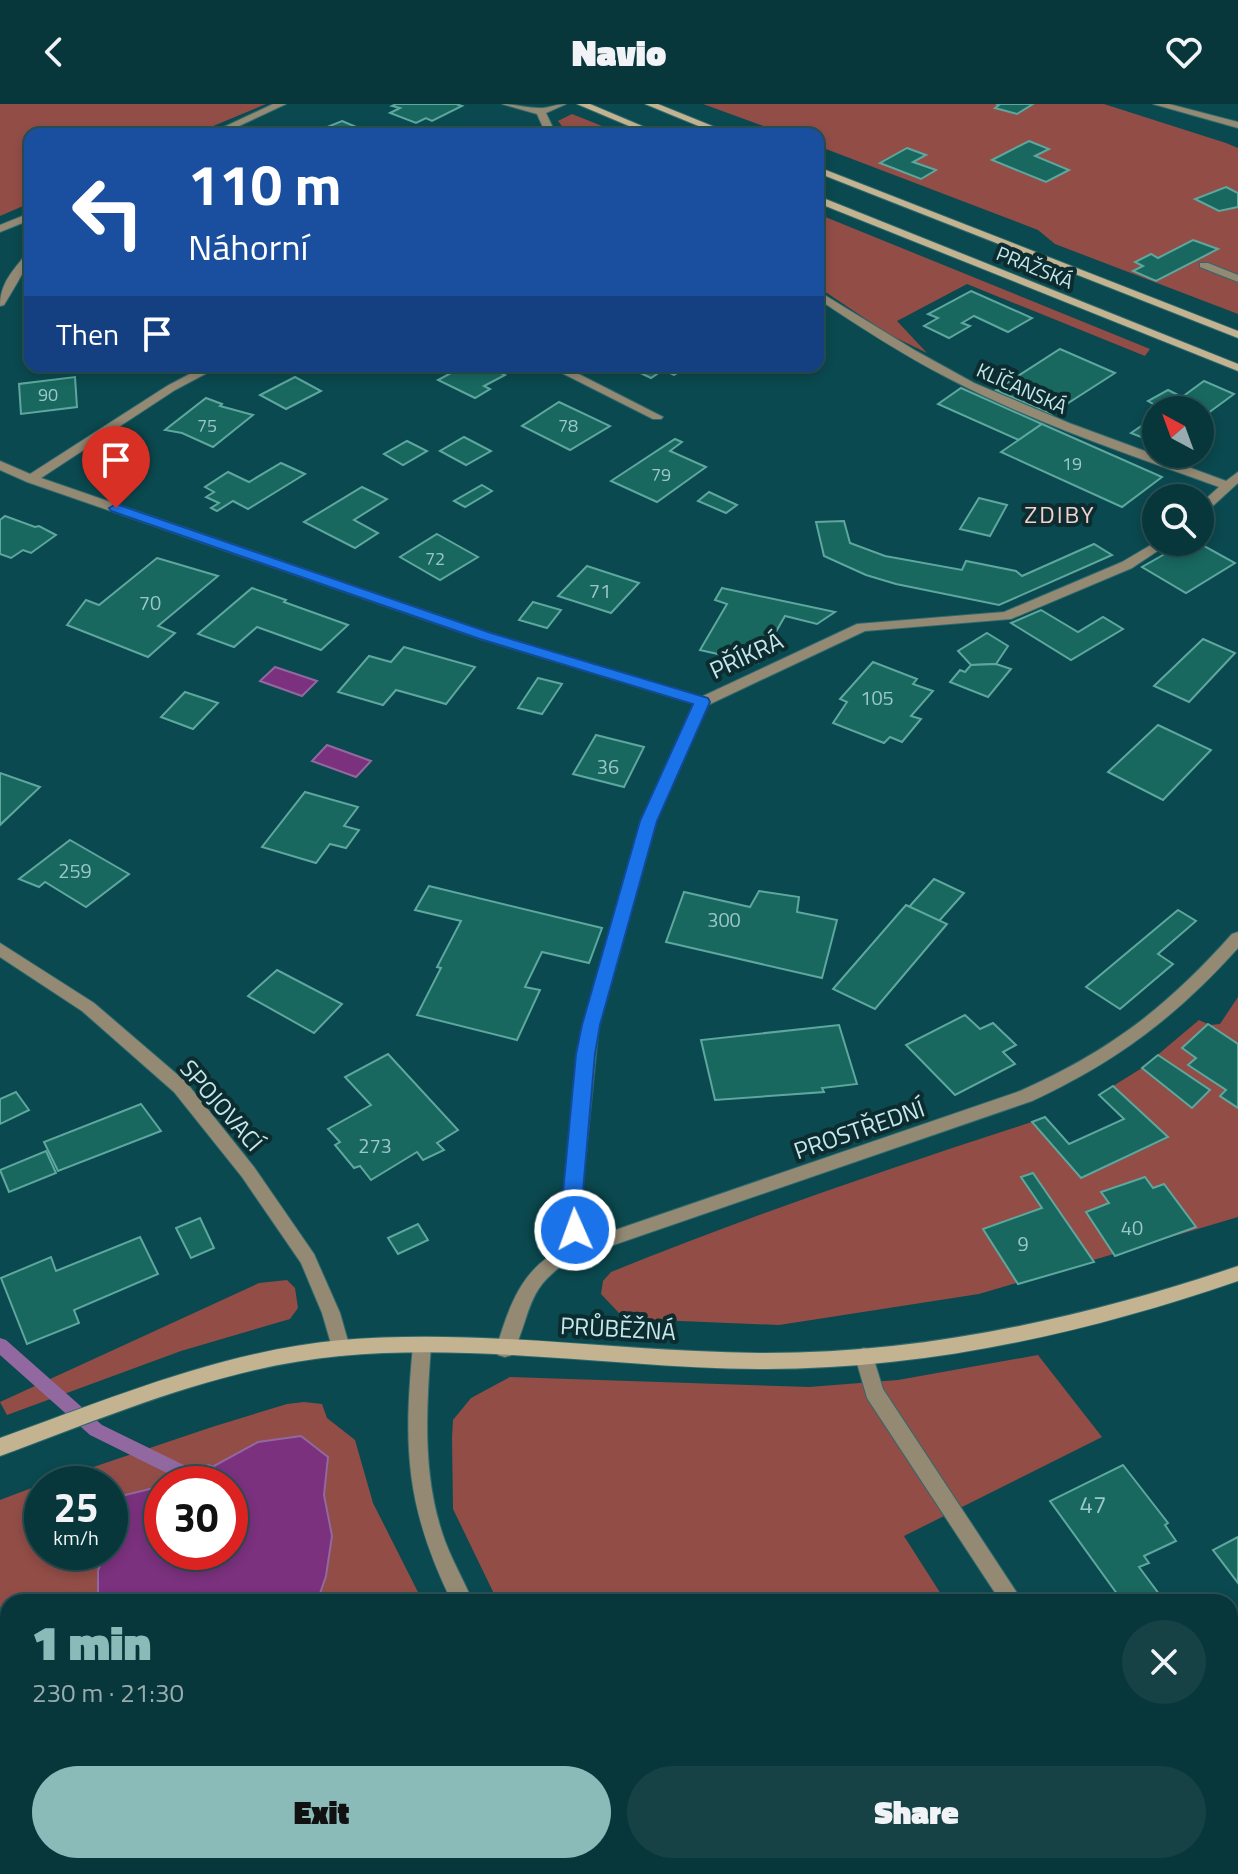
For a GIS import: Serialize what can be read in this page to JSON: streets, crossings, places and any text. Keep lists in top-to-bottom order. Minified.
{"streets":{"main road":["PRAŽSKÁ","PRŮBĚŽNÁ"],"street":["KLÍČANSKÁ","PŘÍKRÁ","SPOJOVACÍ","PROSTŘEDNÍ"]},"crossings":[["PŘÍKRÁ","PROSTŘEDNÍ"],["SPOJOVACÍ","PRŮBĚŽNÁ"],["PROSTŘEDNÍ","PRŮBĚŽNÁ"]],"districts":["ZDIBY"],"house_numbers":["90","75","78","19","79","72","71","70","105","36","259","300","273","40","9","47"],"north":"top left","page":{"header":"Navio","turn":["110 m","Náhorní"],"then":"Then","speed":"25 km/h","limit":"30","heading":["1 min","230 m · 21:30"],"buttons":["Exit","Share"]}}
